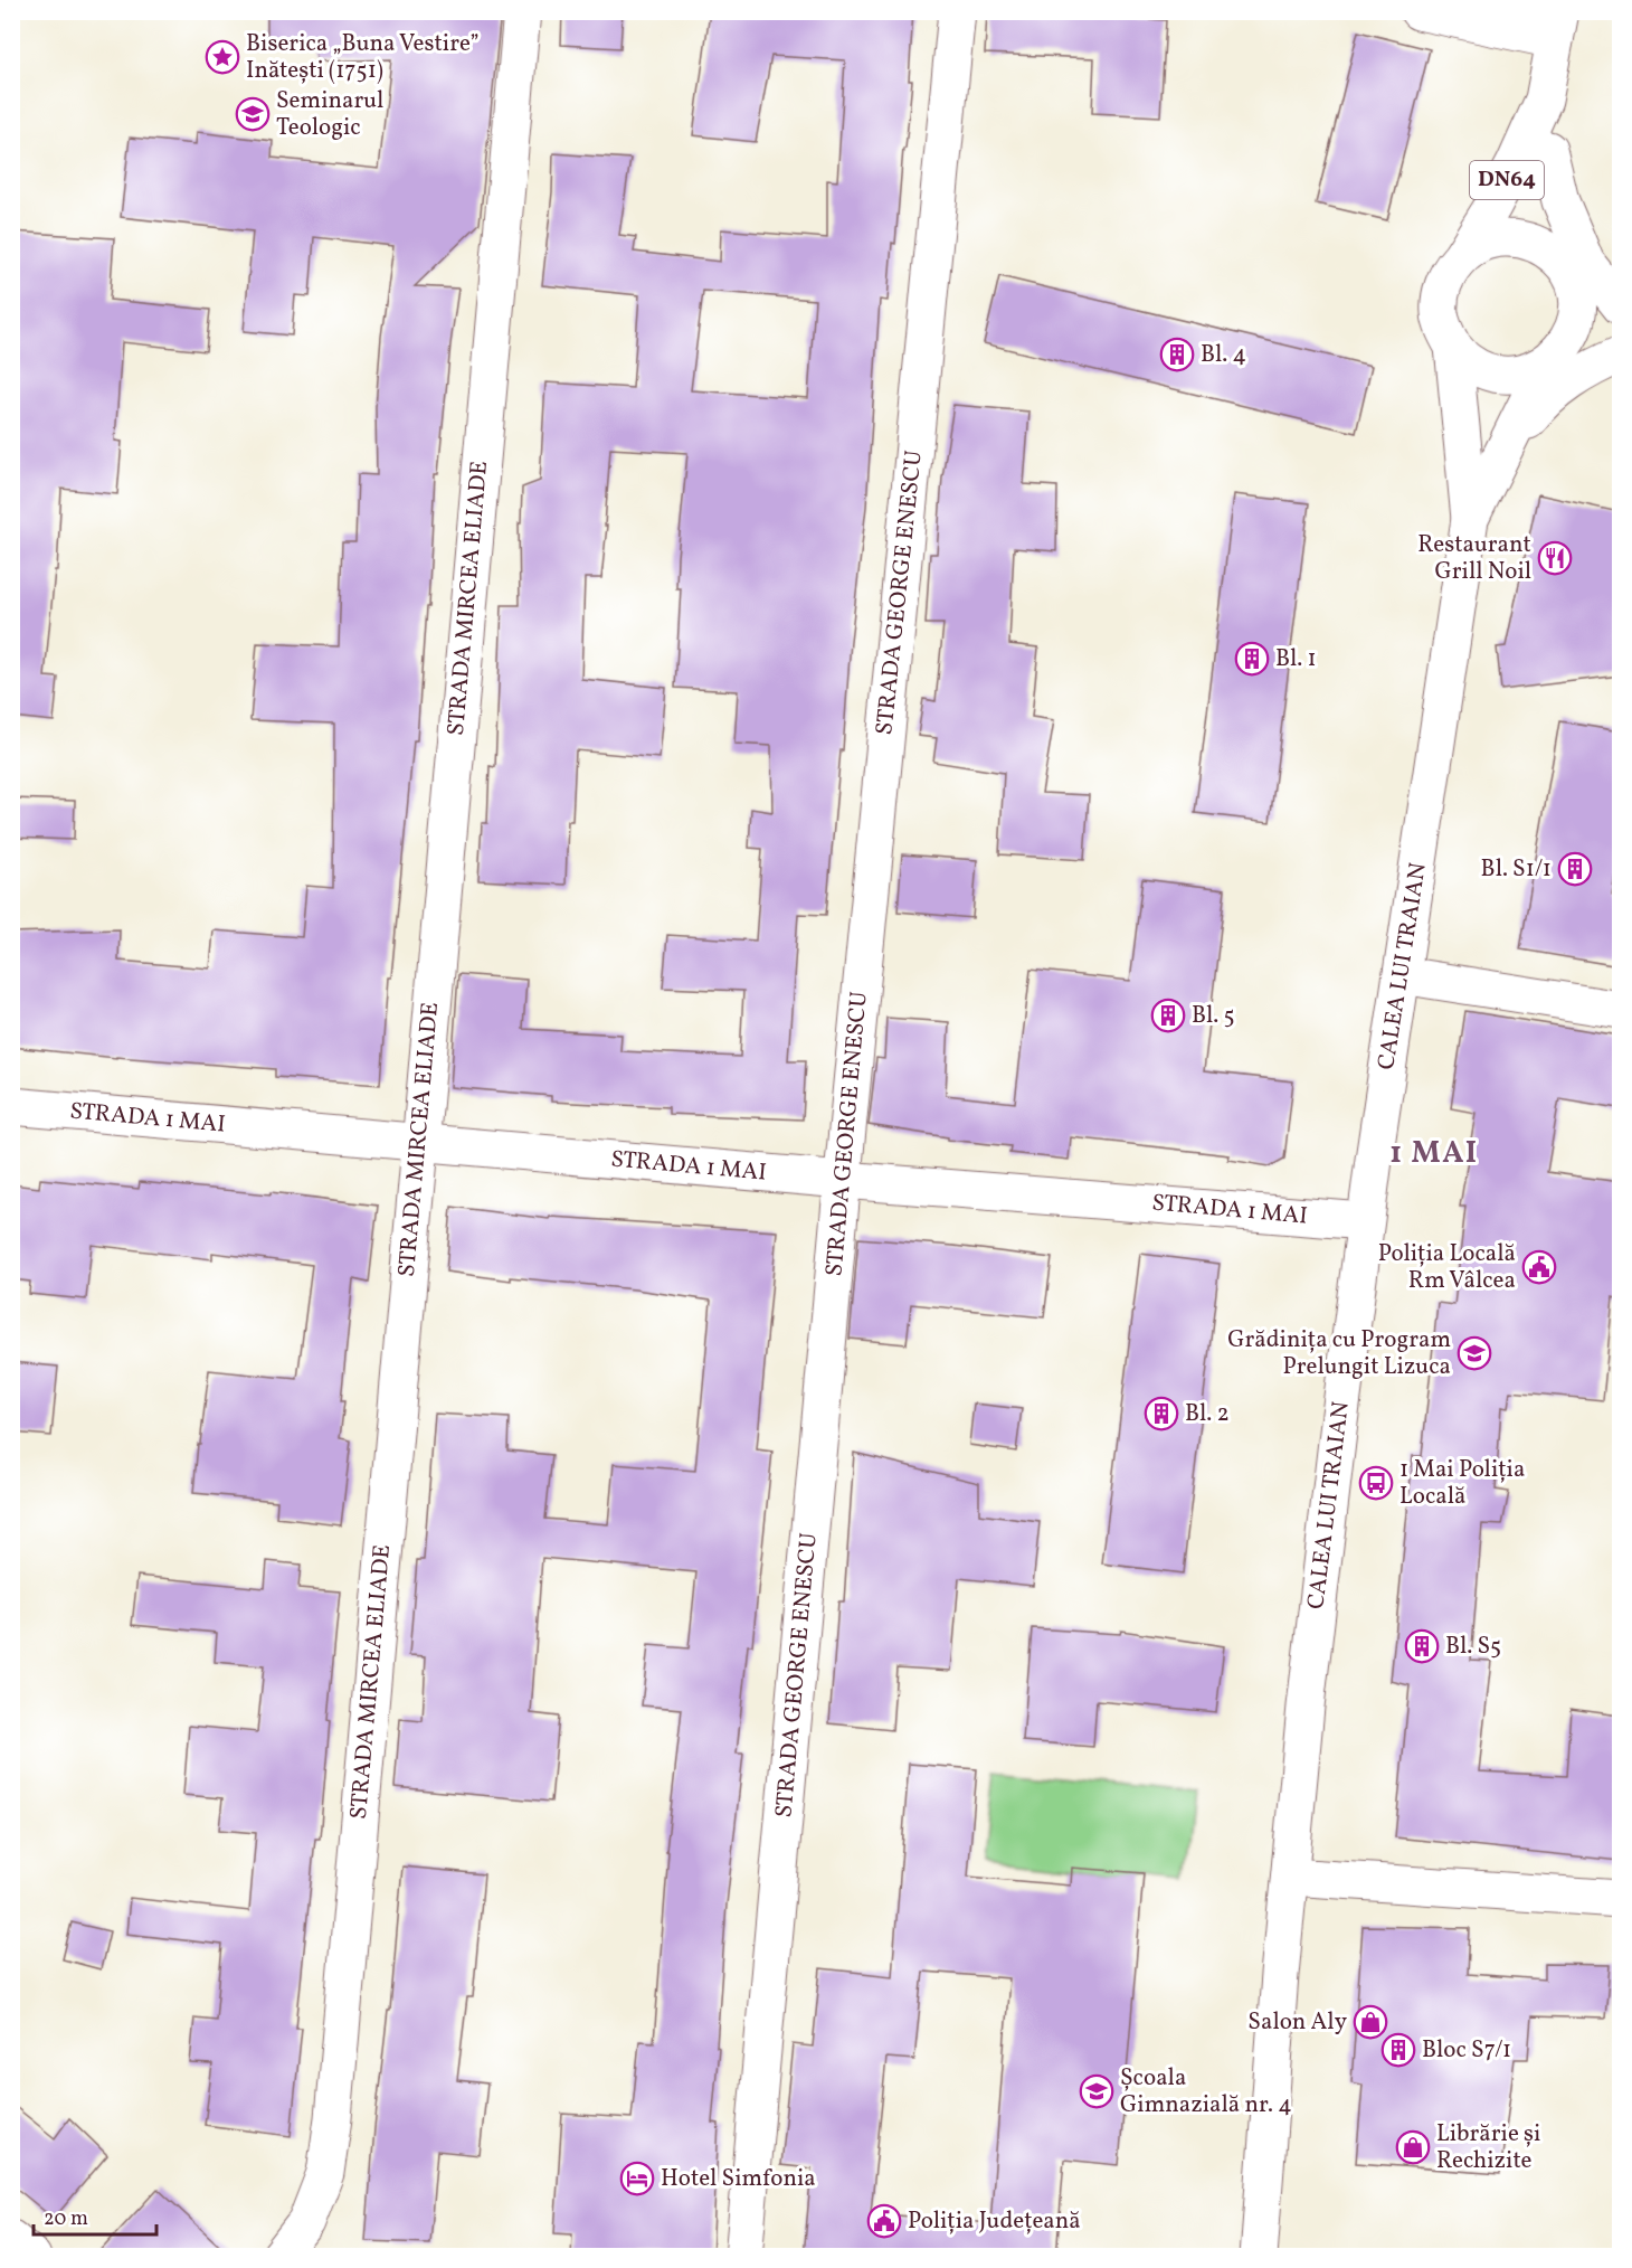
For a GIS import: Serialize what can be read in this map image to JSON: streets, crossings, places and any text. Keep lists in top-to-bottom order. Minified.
{"streets":{"street":["DN64","STRADA GEORGE ENESCU","STRADA MIRCEA ELIADE","CALEA LUI TRAIAN","STRADA 1 MAI"]},"crossings":[["DN64","CALEA LUI TRAIAN"],["STRADA GEORGE ENESCU","STRADA 1 MAI"],["STRADA MIRCEA ELIADE","STRADA 1 MAI"],["CALEA LUI TRAIAN","STRADA 1 MAI"]],"districts":["1 MAI"],"places":{"place":["Biserica „Buna Vestire” Inătești (1751)"],"school or university":["Seminarul Teologic","Grădinița cu Program Prelungit Lizuca","Școala Gimnazială nr. 4"],"building":["Bl. 4","Bl. 1","Bl. S1/1","Bl. 5","Bl. 2","Bl. S5","Bloc S7/1"],"restaurant":["Restaurant Grill Noil"],"public building":["Poliția Locală Rm Vâlcea","Poliția Județeană"],"bus stop":["1 Mai Poliția Locală"],"shop":["Salon Aly","Librărie și Rechizite"],"hotel":["Hotel Simfonia"]},"scale_bar":"20 m"}
